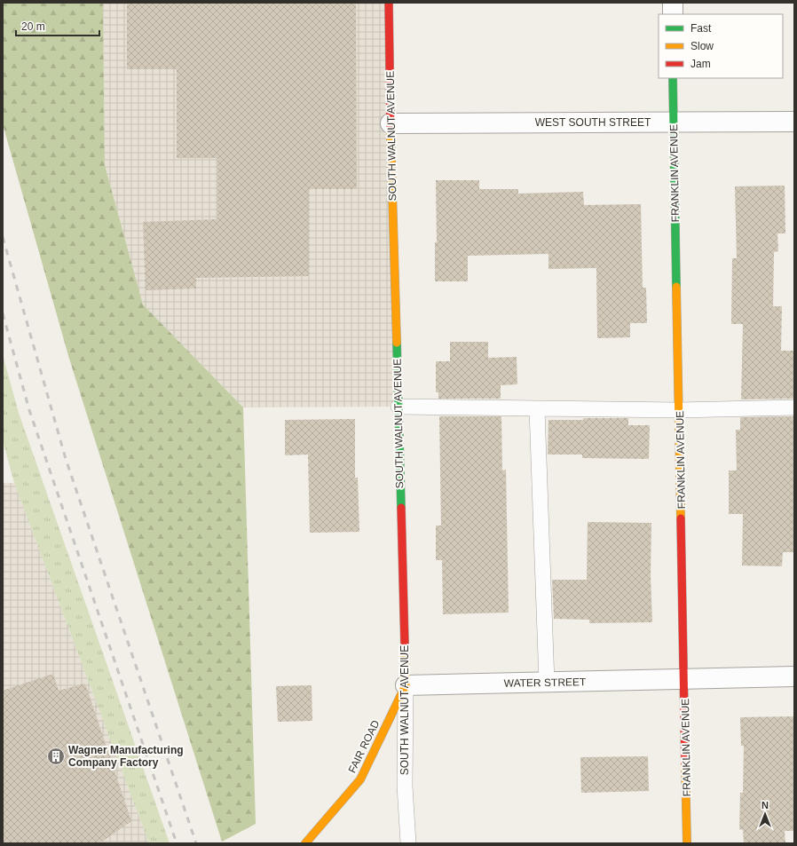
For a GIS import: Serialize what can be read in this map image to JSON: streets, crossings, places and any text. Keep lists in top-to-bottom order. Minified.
{"streets":{"main road":["SOUTH WALNUT AVENUE","FRANKLIN AVENUE","FAIR ROAD"],"street":["WEST SOUTH STREET","WATER STREET"]},"crossings":[["WEST SOUTH STREET","SOUTH WALNUT AVENUE"],["WEST SOUTH STREET","FRANKLIN AVENUE"],["SOUTH WALNUT AVENUE","WATER STREET"],["SOUTH WALNUT AVENUE","FAIR ROAD"],["FRANKLIN AVENUE","WATER STREET"],["WATER STREET","FAIR ROAD"]],"places":{"building":["Wagner Manufacturing Company Factory"]},"legend":["Fast","Slow","Jam"],"scale_bar":"20 m","north":"top"}
